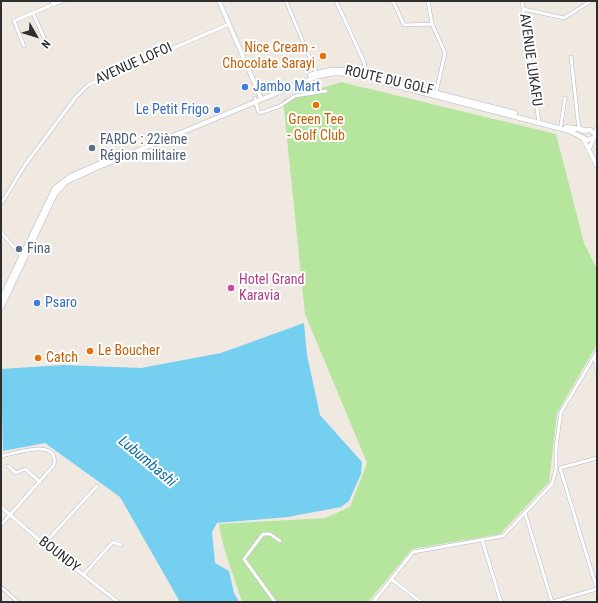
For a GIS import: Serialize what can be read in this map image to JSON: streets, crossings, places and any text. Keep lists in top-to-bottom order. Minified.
{"streets":{"main road":["ROUTE DU GOLF"],"street":["AVENUE LUKAFU","AVENUE LOFOI","BOUNDY"]},"crossings":[["AVENUE LUKAFU","ROUTE DU GOLF"]],"water":["Lubumbashi"],"places":["Nice Cream - Chocolate Sarayi","Jambo Mart","Green Tee - Golf Club","Le Petit Frigo","FARDC : 22ième Région militaire","Fina","Hotel Grand Karavia","Psaro","Le Boucher","Catch"],"north":"bottom right"}
